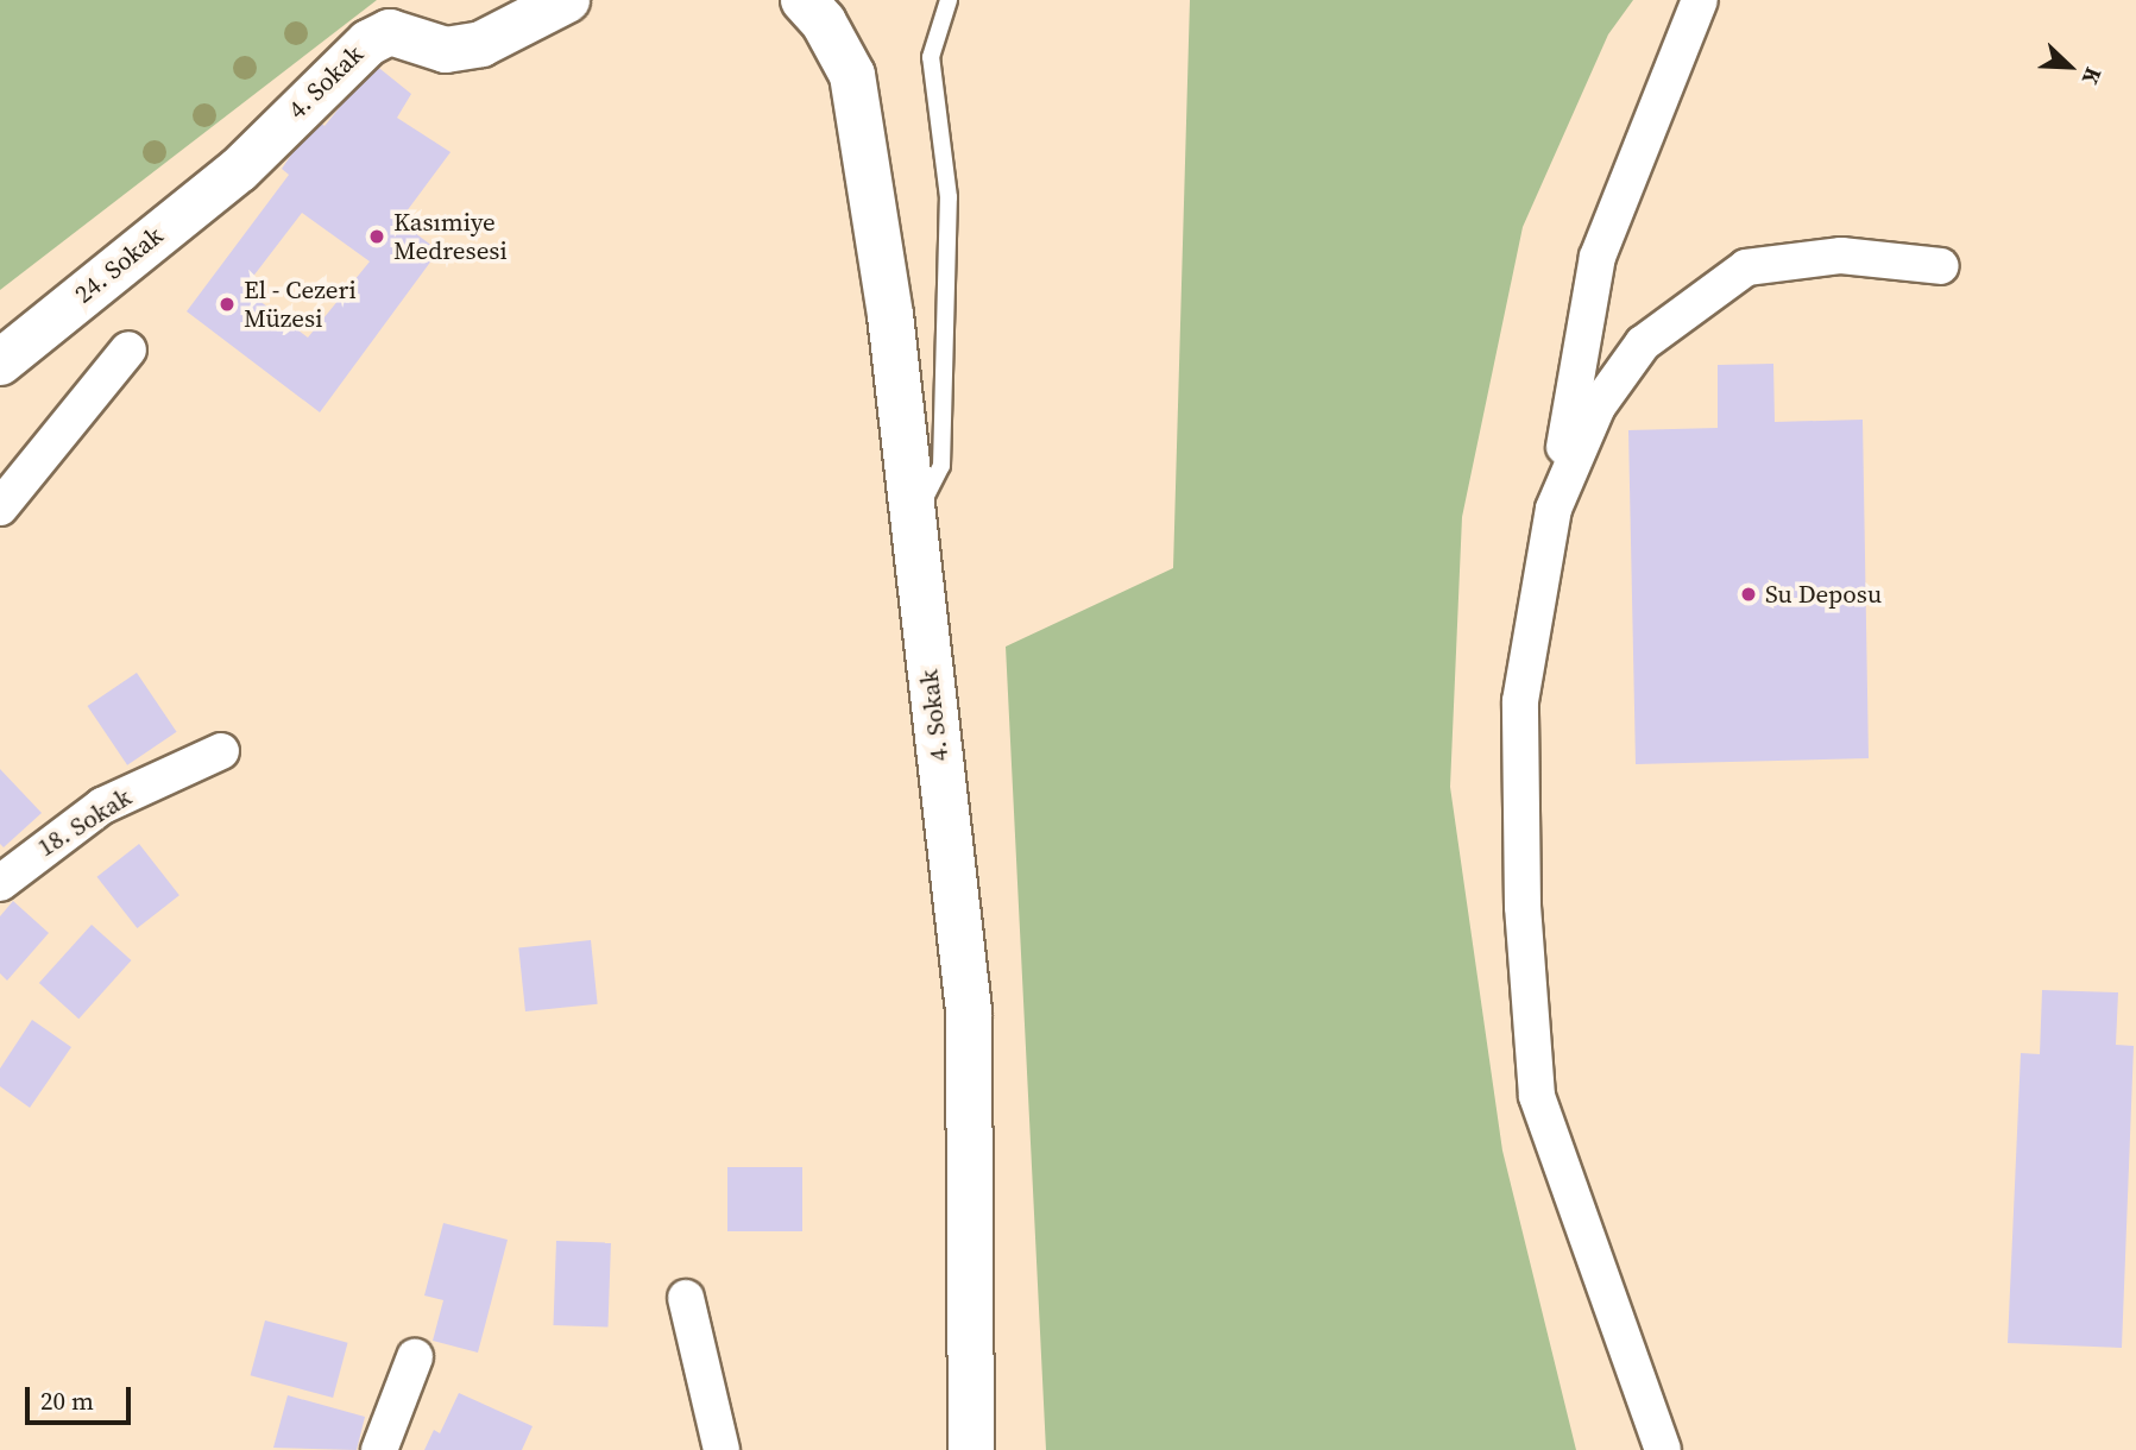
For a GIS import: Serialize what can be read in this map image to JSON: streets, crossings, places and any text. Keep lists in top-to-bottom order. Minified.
{"streets":{"street":["4. Sokak","24. Sokak","18. Sokak"]},"crossings":[["4. Sokak","24. Sokak"]],"places":["Kasımiye Medresesi","El - Cezeri Müzesi","Su Deposu"],"scale_bar":"20 m","north":"bottom right"}
